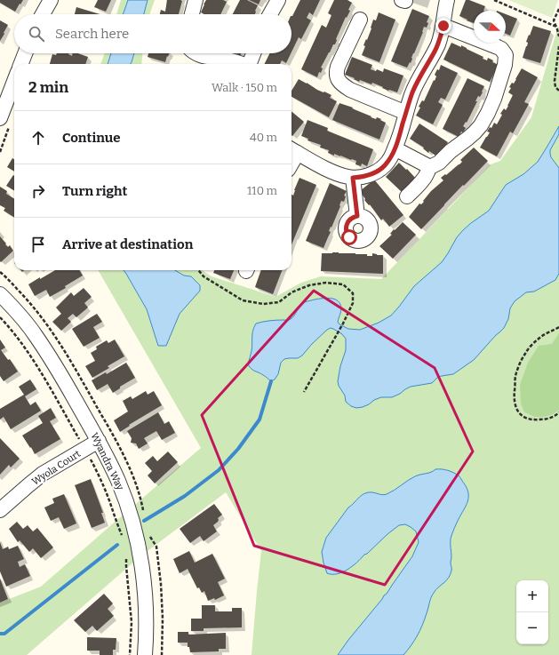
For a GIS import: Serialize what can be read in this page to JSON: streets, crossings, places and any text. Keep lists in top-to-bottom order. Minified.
{"streets":{"street":["Wyandra Way","Wyola Court"]},"crossings":[["Wyandra Way","Wyola Court"]],"north":"right","page":{"search":"Search here","heading":["2 min","Walk · 150 m"],"list":[["Continue","40 m"],["Turn right","110 m"],"Arrive at destination"],"map_buttons":["+","−"]}}
